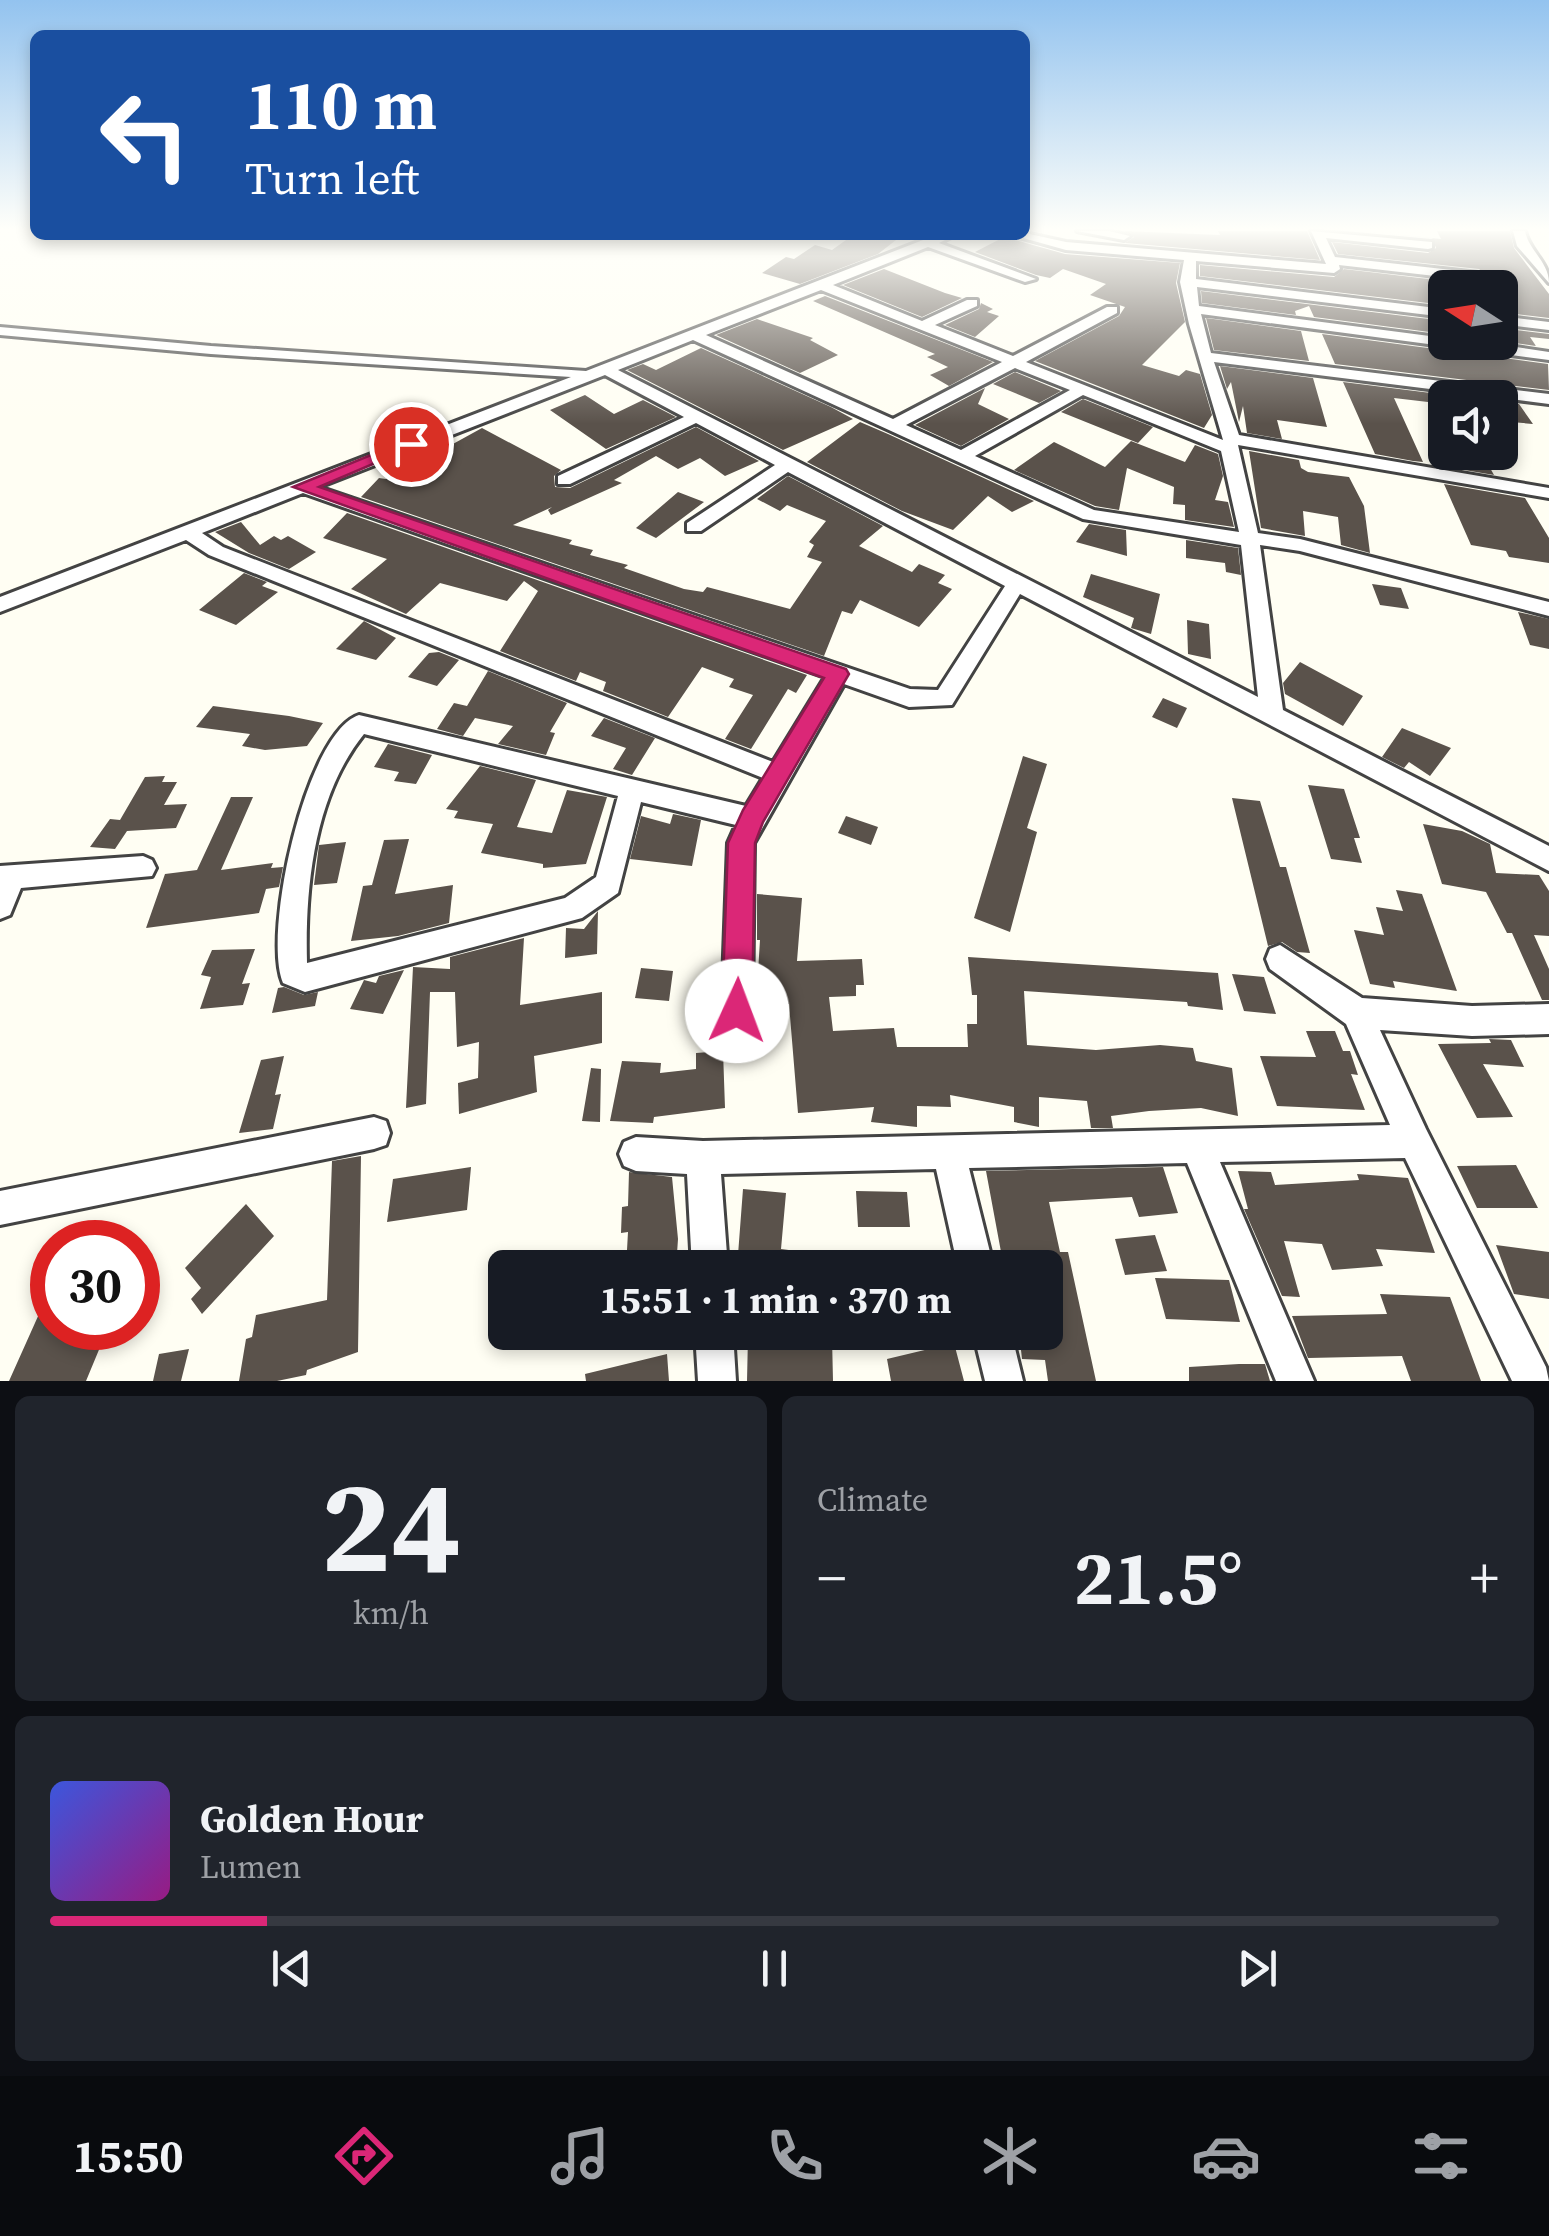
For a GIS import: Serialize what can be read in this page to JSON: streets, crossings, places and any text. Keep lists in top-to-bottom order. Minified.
{"north":"left","page":{"turn":["110 m","Turn left"],"limit":"30","trip":"15:51 · 1 min · 370 m","tile":[["24","km/h"],"Climate"],"heat":["−","21.5°","+"],"song":["Golden Hour","Lumen"],"tabs":"15:50"}}
